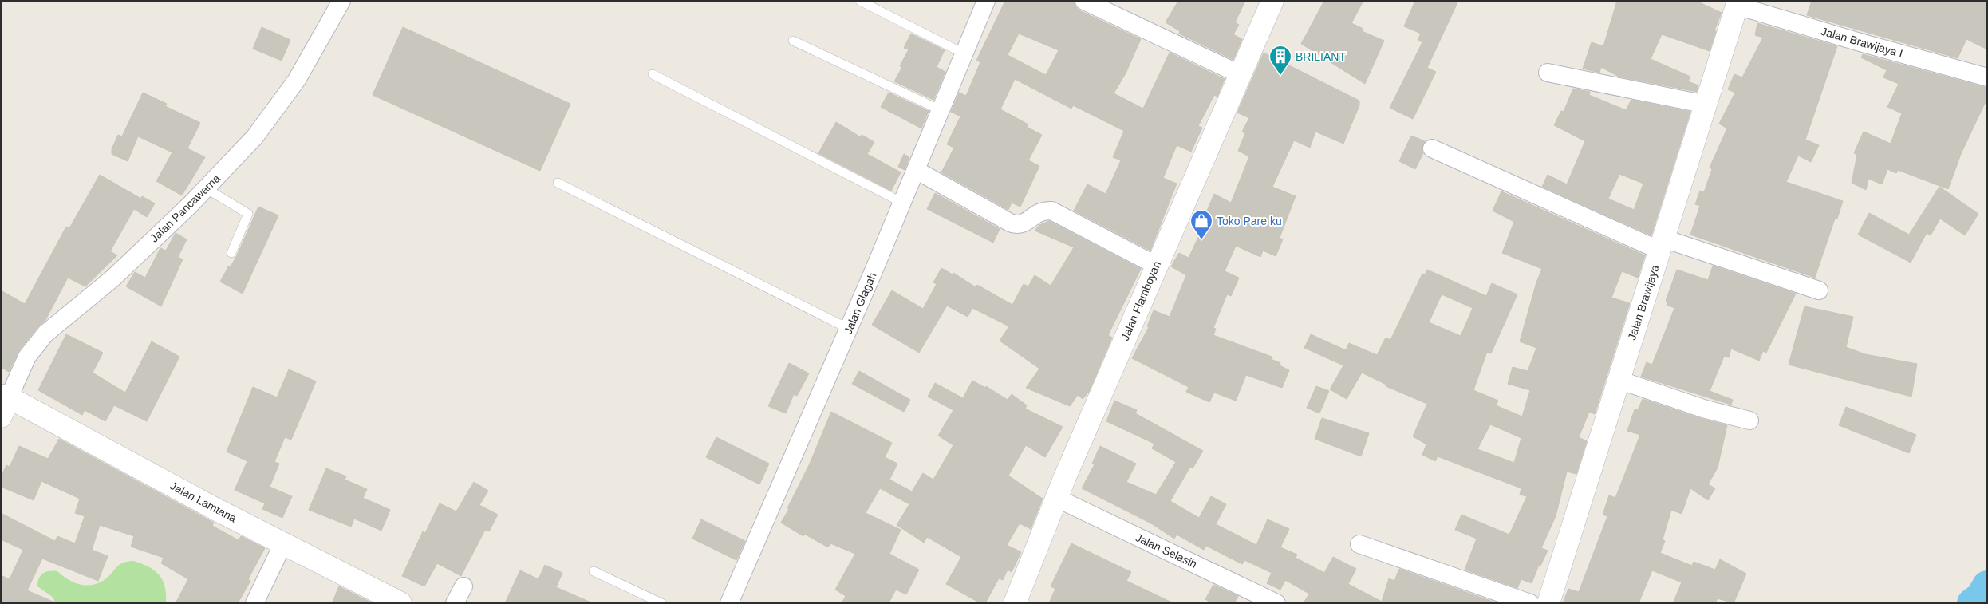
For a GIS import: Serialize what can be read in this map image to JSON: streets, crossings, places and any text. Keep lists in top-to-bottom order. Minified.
{"streets":{"street":["Jalan Brawijaya I","Jalan Pancawarna","Jalan Flamboyan","Jalan Brawijaya","Jalan Glagah","Jalan Lamtana","Jalan Selasih"]},"crossings":[["Jalan Brawijaya I","Jalan Brawijaya"],["Jalan Pancawarna","Jalan Lamtana"],["Jalan Flamboyan","Jalan Selasih"]],"places":{"building":["BRILIANT"],"shop":["Toko Pare ku"]}}
